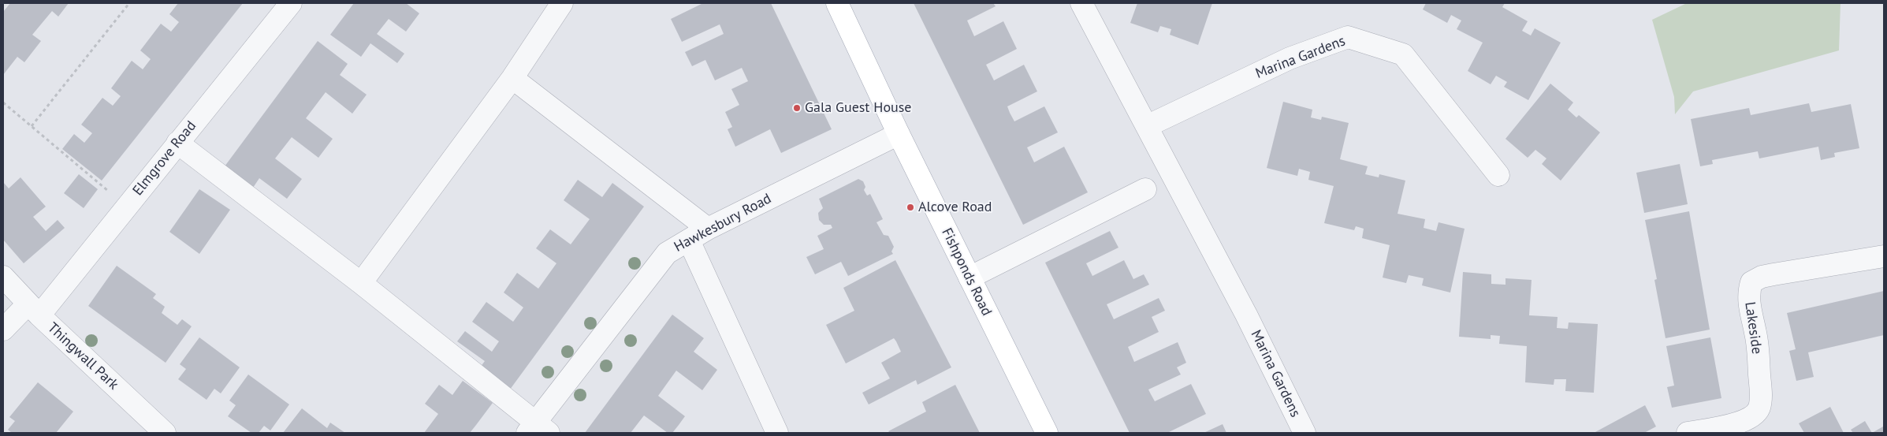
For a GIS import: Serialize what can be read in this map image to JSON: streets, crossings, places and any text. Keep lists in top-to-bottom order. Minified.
{"streets":{"main road":["Fishponds Road"],"street":["Marina Gardens","Elmgrove Road","Hawkesbury Road","Lakeside","Thingwall Park"]},"crossings":[["Elmgrove Road","Thingwall Park"],["Hawkesbury Road","Fishponds Road"]],"places":["Gala Guest House","Alcove Road"]}
